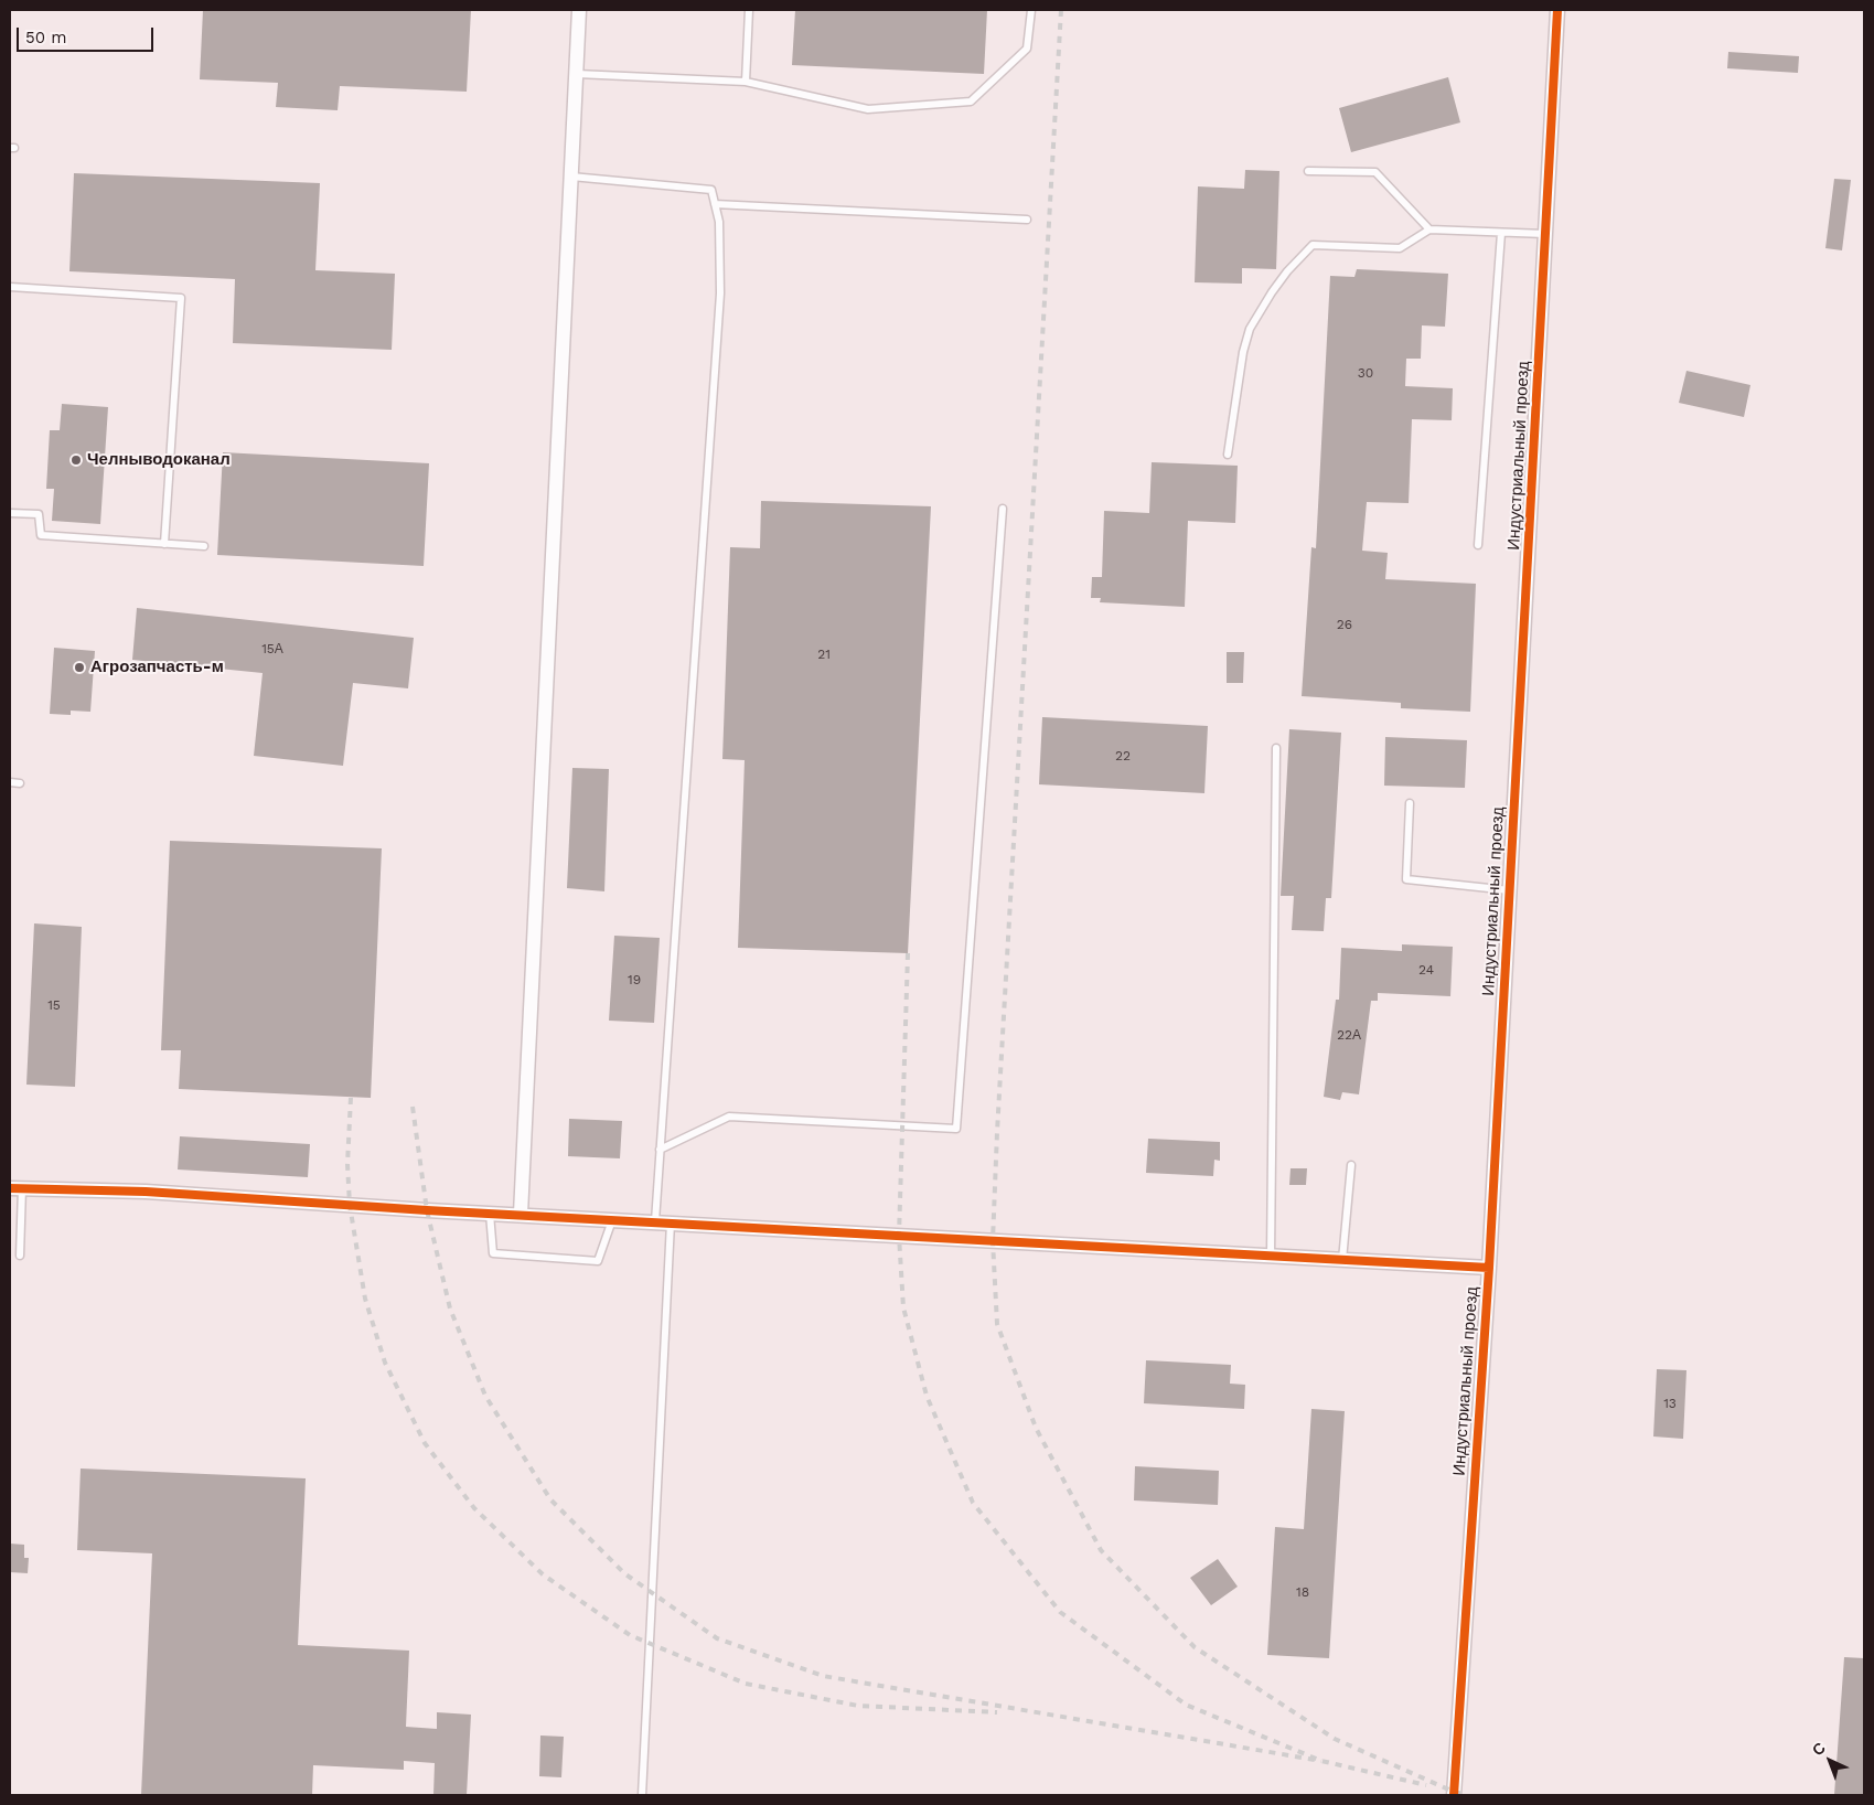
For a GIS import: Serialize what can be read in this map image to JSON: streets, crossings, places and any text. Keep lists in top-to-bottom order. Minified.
{"streets":{"street":["Индустриальный проезд"]},"places":["Челныводоканал","Агрозапчасть-м"],"house_numbers":["30","26","15А","21","22","24","19","15","22А","13","18"],"scale_bar":"50 m","north":"top left"}
